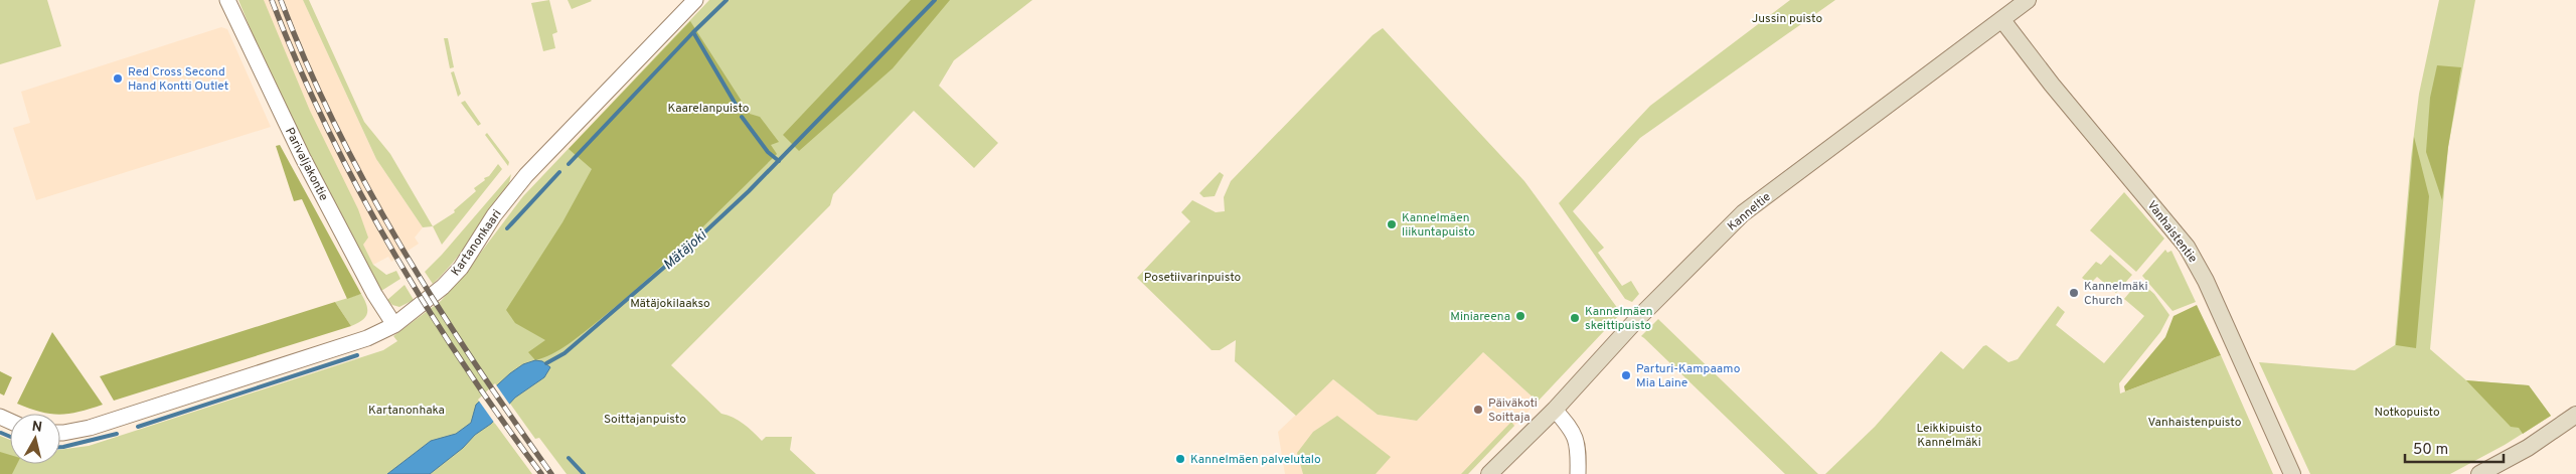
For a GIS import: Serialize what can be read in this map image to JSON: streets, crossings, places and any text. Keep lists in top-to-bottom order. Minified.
{"streets":{"main road":["Kanneltie","Vanhaistentie"],"street":["Parivaljakontie","Kartanonkaari"]},"crossings":[["Parivaljakontie","Kartanonkaari"],["Kanneltie","Vanhaistentie"]],"water":["Mätäjoki"],"parks":["Jussin puisto","Kaarelanpuisto","Posetiivarinpuisto","Mätäjokilaakso","Kartanonhaka","Notkopuisto","Soittajanpuisto","Vanhaistenpuisto","Leikkipuisto Kannelmäki"],"places":["Red Cross Second Hand Kontti Outlet","Kannelmäen liikuntapuisto","Kannelmäki Church","Miniareena","Kannelmäen skeittipuisto","Parturi-Kampaamo Mia Laine","Päiväkoti Soittaja","Kannelmäen palvelutalo"],"scale_bar":"50 m","north":"top"}
